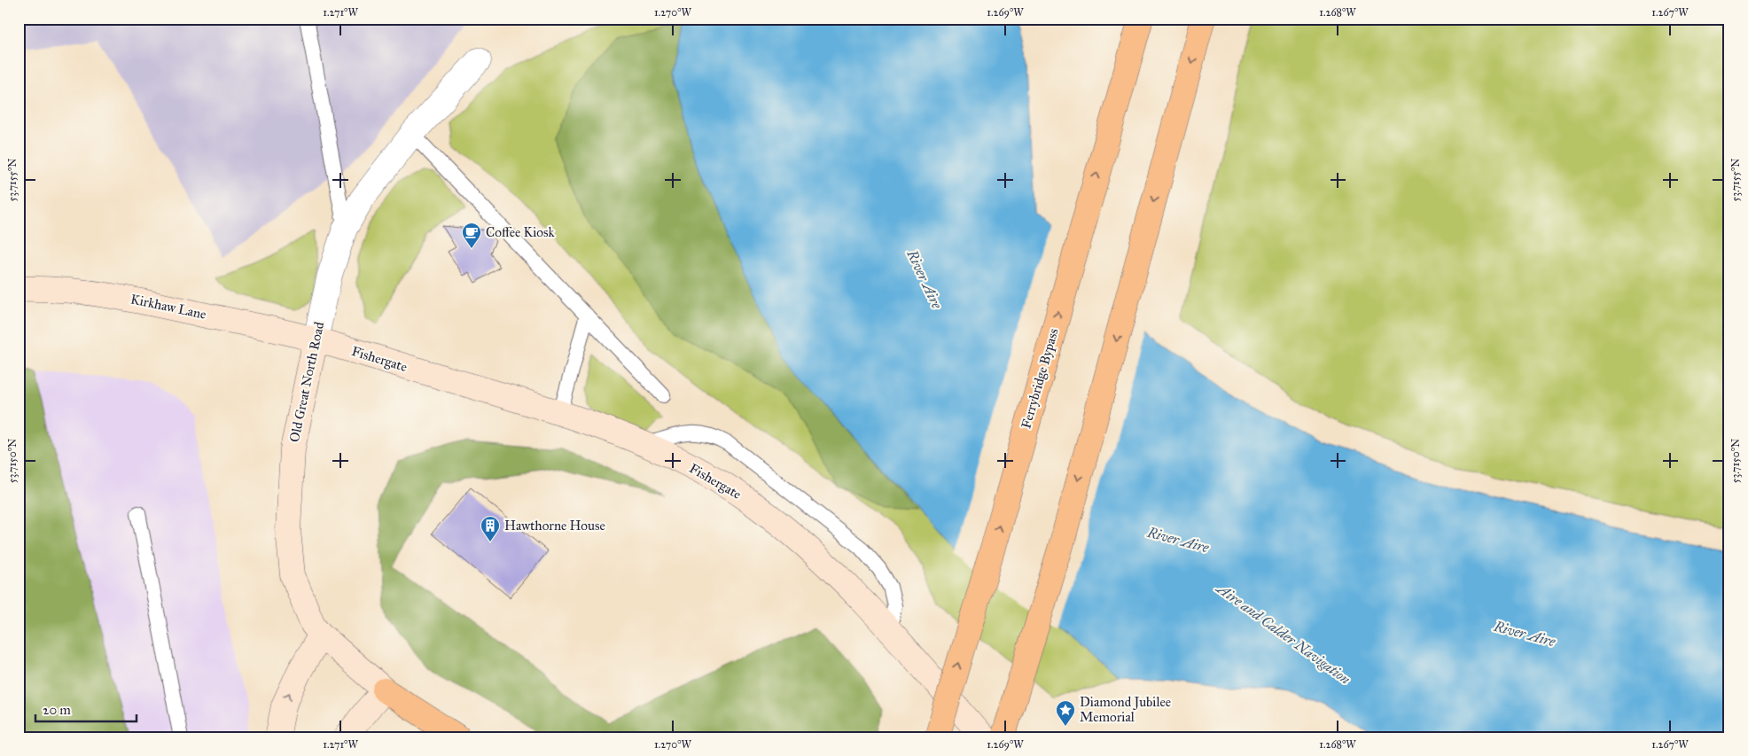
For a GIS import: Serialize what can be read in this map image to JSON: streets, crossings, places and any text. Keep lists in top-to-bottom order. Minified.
{"streets":{"main road":["Kirkhaw Lane","Fishergate","Ferrybridge Bypass","Old Great North Road"]},"crossings":[["Kirkhaw Lane","Fishergate"],["Kirkhaw Lane","Old Great North Road"],["Fishergate","Old Great North Road"]],"water":["River Aire","Aire and Calder Navigation"],"places":{"cafe":["Coffee Kiosk"],"building":["Hawthorne House"],"place":["Diamond Jubilee Memorial"]},"scale_bar":"20 m","coordinates":["1.271°W","1.270°W","1.269°W","1.268°W","1.267°W","53.7155°N","53.7150°N"]}
